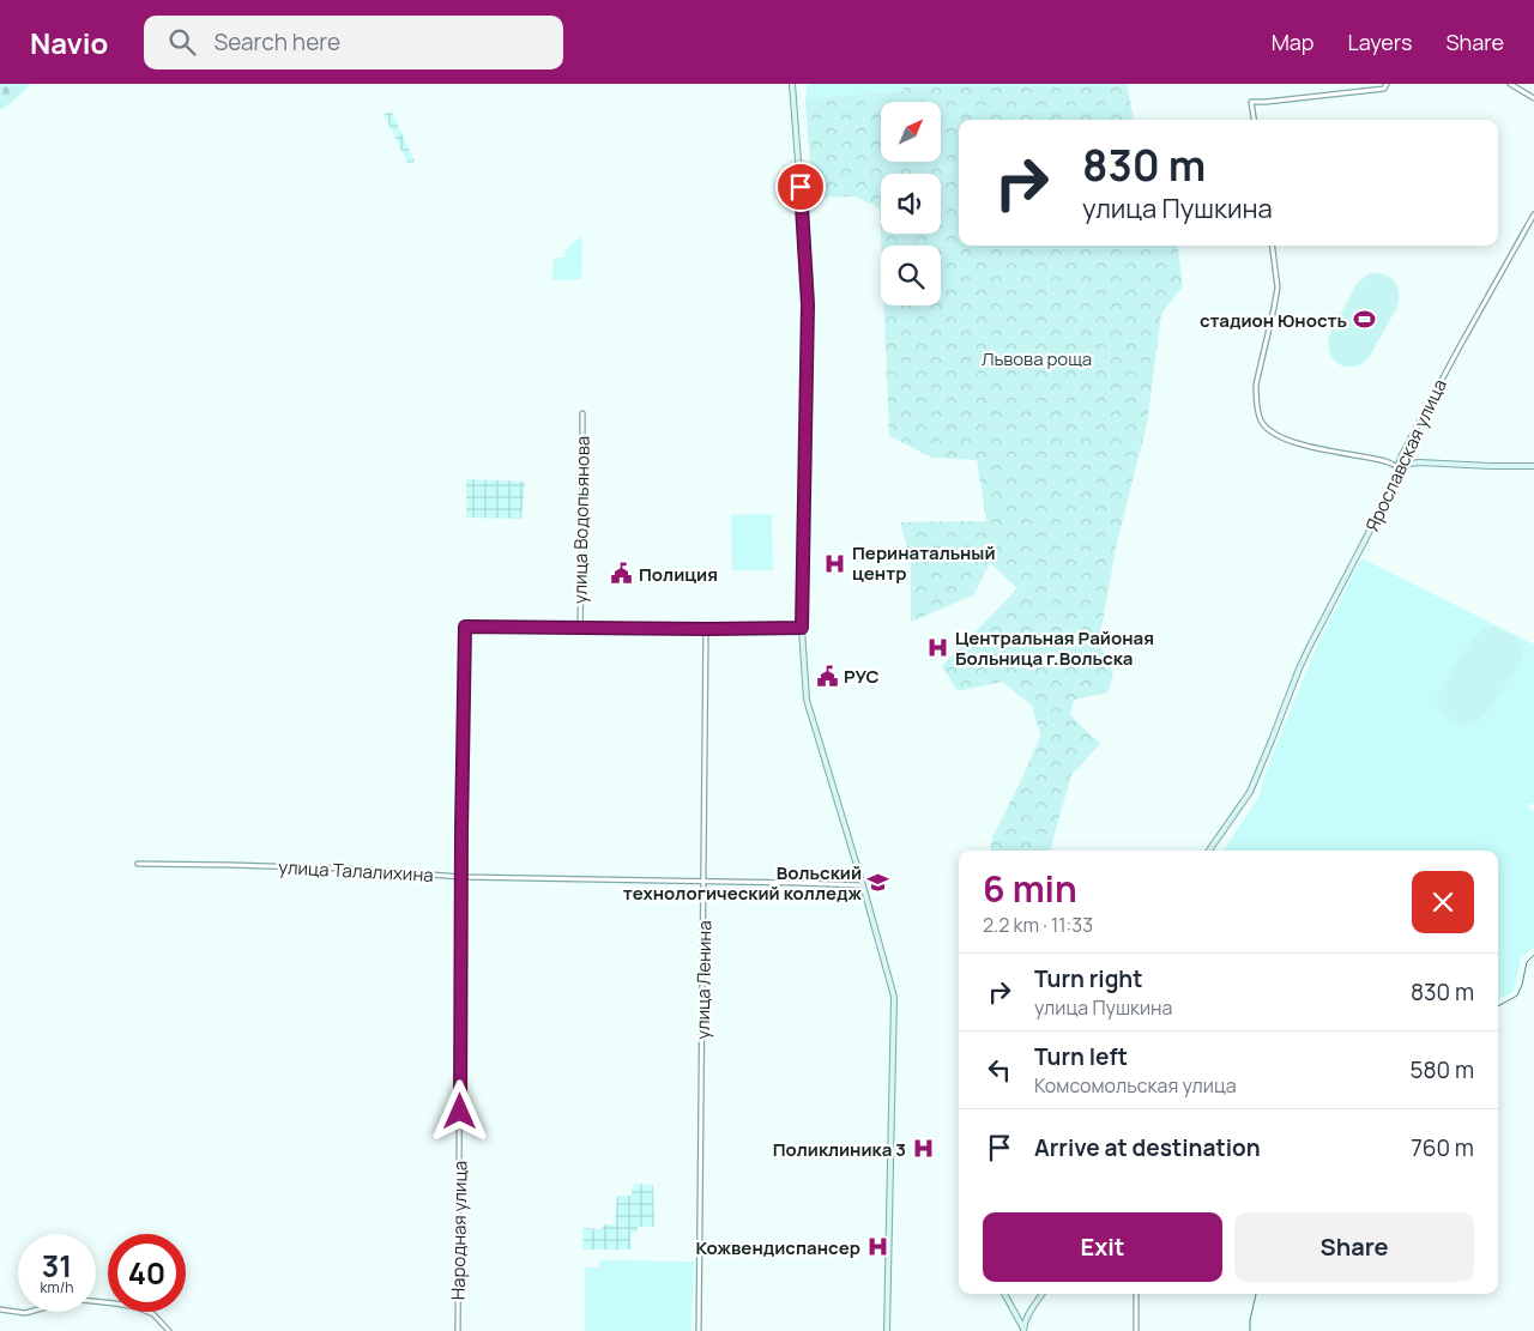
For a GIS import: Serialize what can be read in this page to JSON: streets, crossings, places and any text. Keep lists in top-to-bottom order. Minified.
{"streets":{"main road":["Ярославская улица"],"street":["улица Водопьянова","улица Талалихина","улица Ленина","Народная улица"]},"crossings":[["улица Водопьянова","Народная улица"],["улица Талалихина","улица Ленина"],["улица Талалихина","Народная улица"]],"parks":["Львова роща"],"places":{"sports":["стадион Юность"],"hospital":["Перинатальный центр","Центральная Районая Больница г.Вольска","Поликлиника 3","Кожвендиспансер"],"public building":["Полиция","РУС"],"school or university":["Вольский технологический колледж"]},"north":"top right","page":{"header":"Navio","search":"Search here","nav":["Map","Layers","Share"],"turn":["830 m","улица Пушкина"],"heading":["6 min","2.2 km · 11:33"],"list":[{"name":"Turn right","note":"улица Пушкина","value":"830 m"},{"name":"Turn left","note":"Комсомольская улица","value":"580 m"},{"name":"Arrive at destination","value":"760 m"}],"buttons":["Exit","Share"],"speed":"31 km/h","limit":"40"}}
